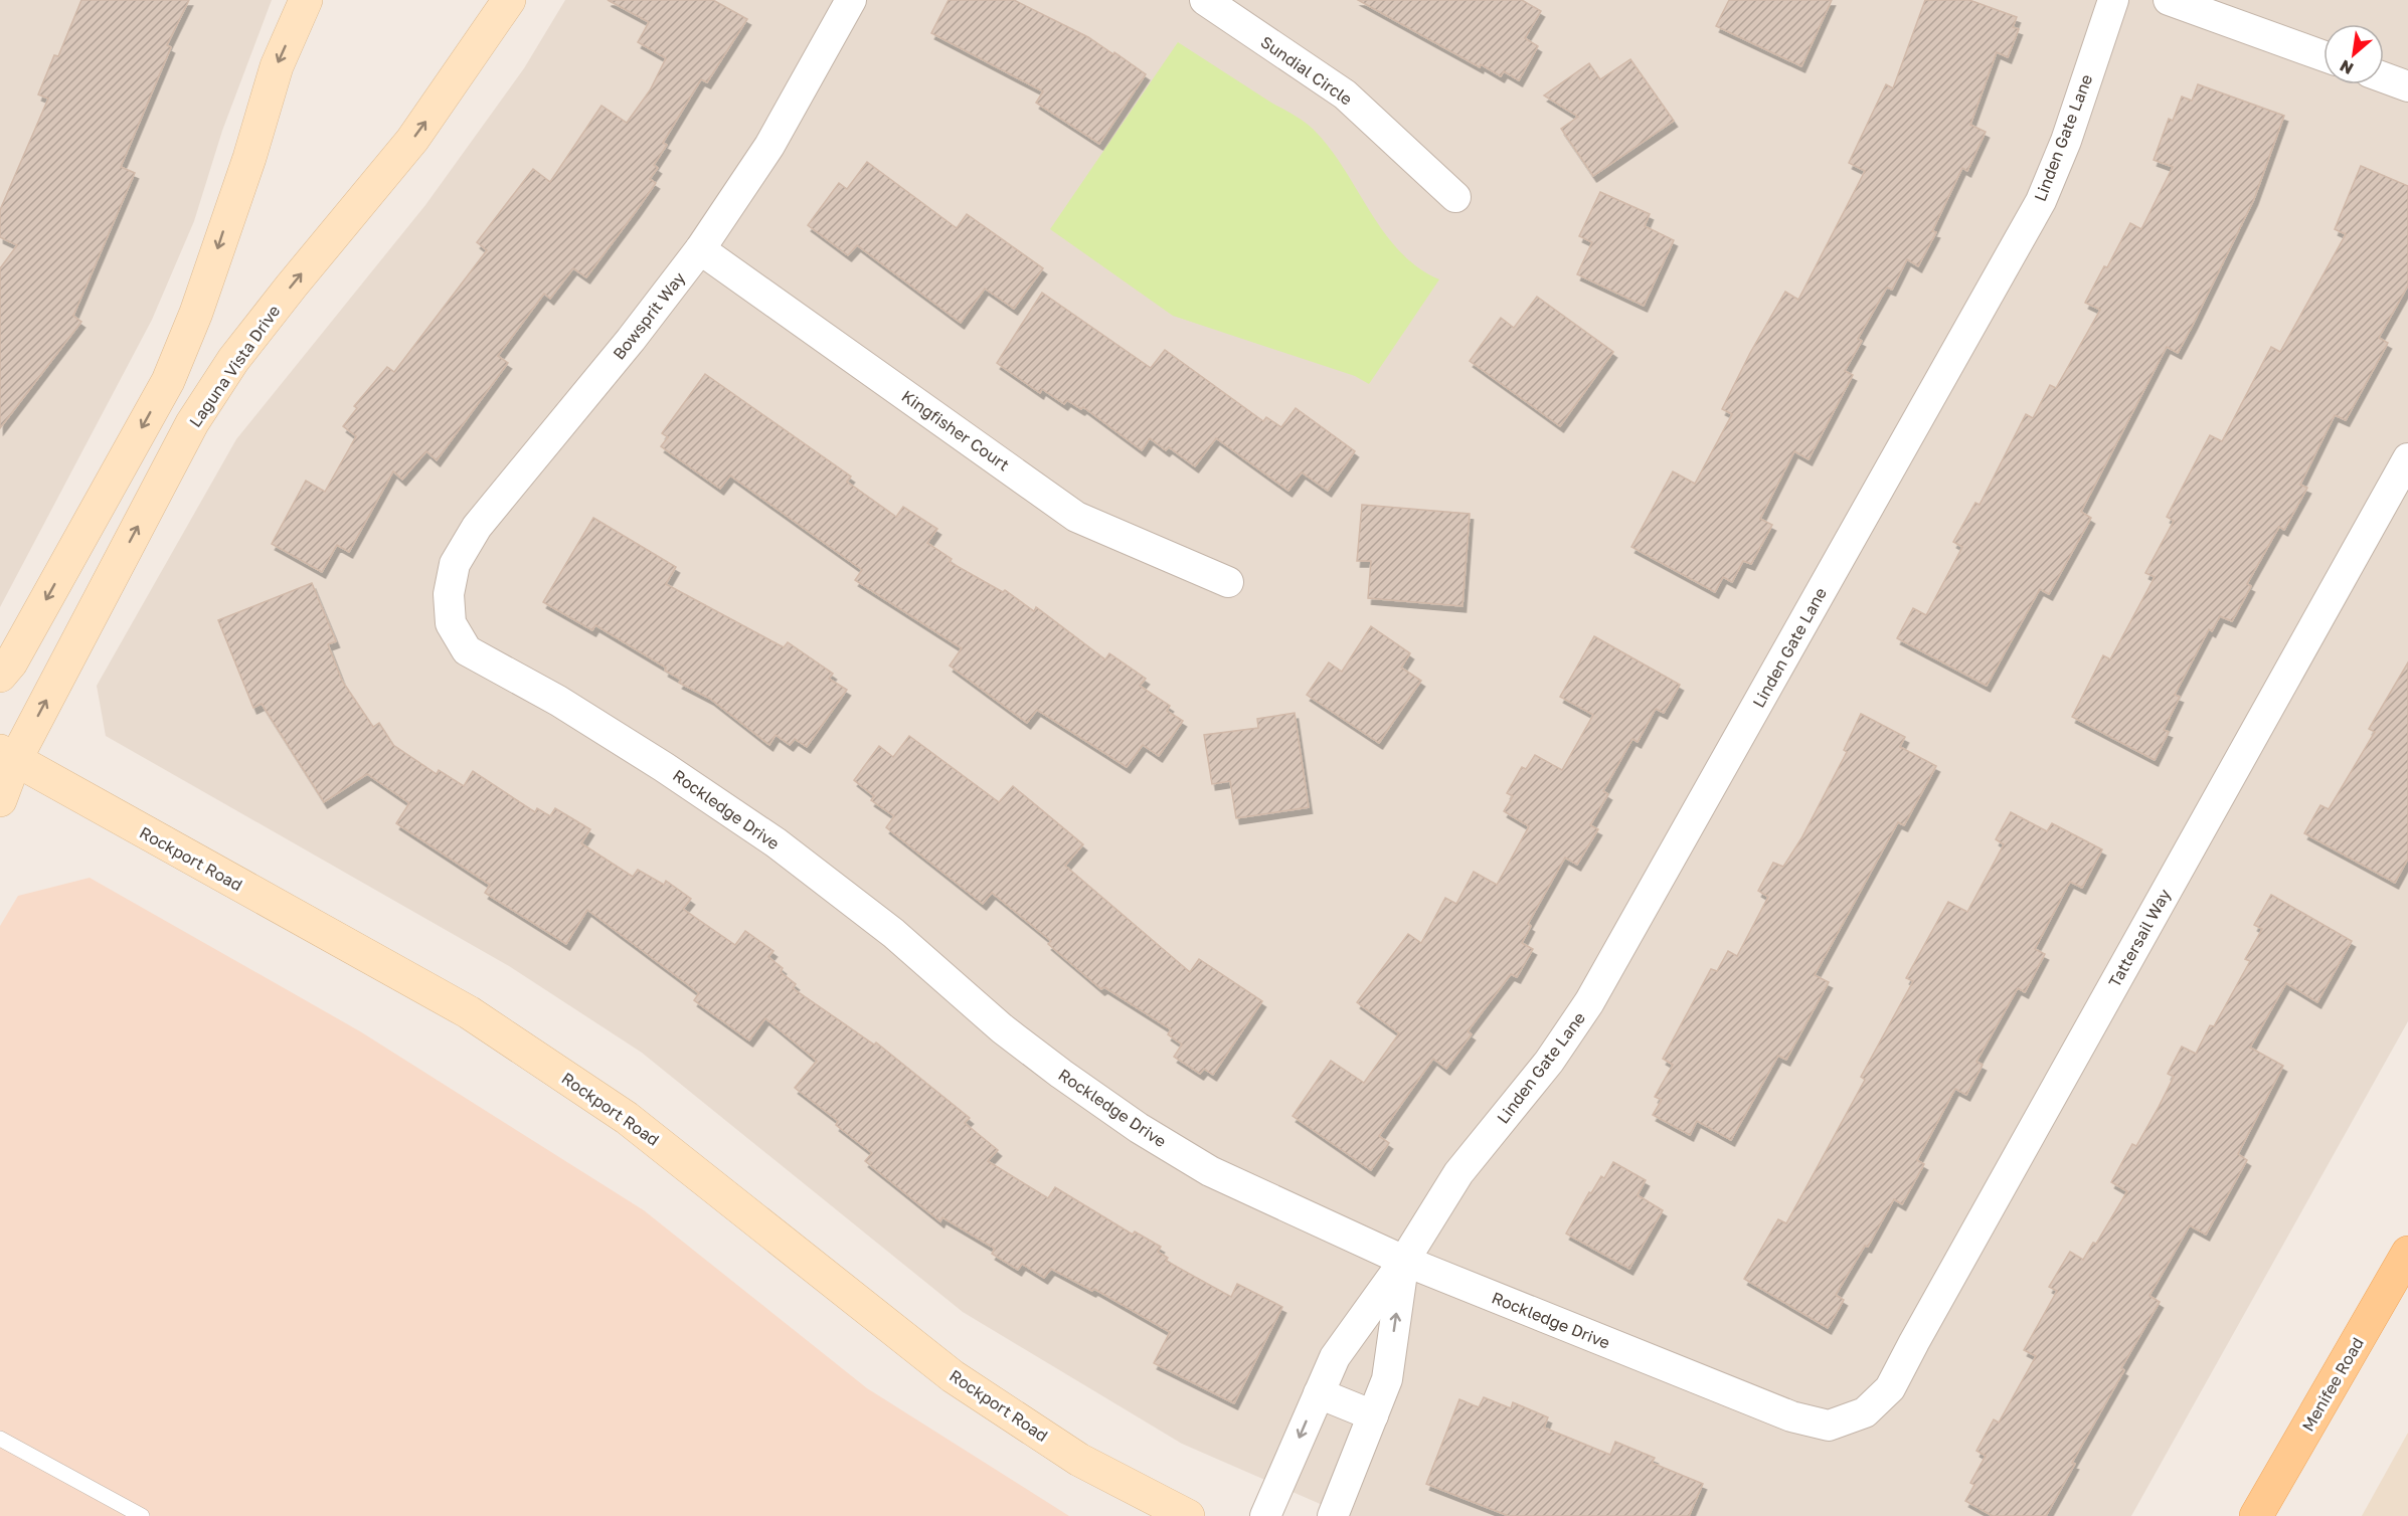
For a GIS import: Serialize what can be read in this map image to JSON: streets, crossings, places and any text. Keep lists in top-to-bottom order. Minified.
{"streets":{"main road":["Menifee Road"],"street":["Sundial Circle","Linden Gate Lane","Bowsprit Way","Laguna Vista Drive","Kingfisher Court","Rockledge Drive","Rockport Road","Tattersail Way"]},"crossings":[["Linden Gate Lane","Rockledge Drive"],["Bowsprit Way","Kingfisher Court"],["Bowsprit Way","Rockledge Drive"],["Laguna Vista Drive","Rockport Road"],["Rockledge Drive","Tattersail Way"]],"north":"bottom left"}
